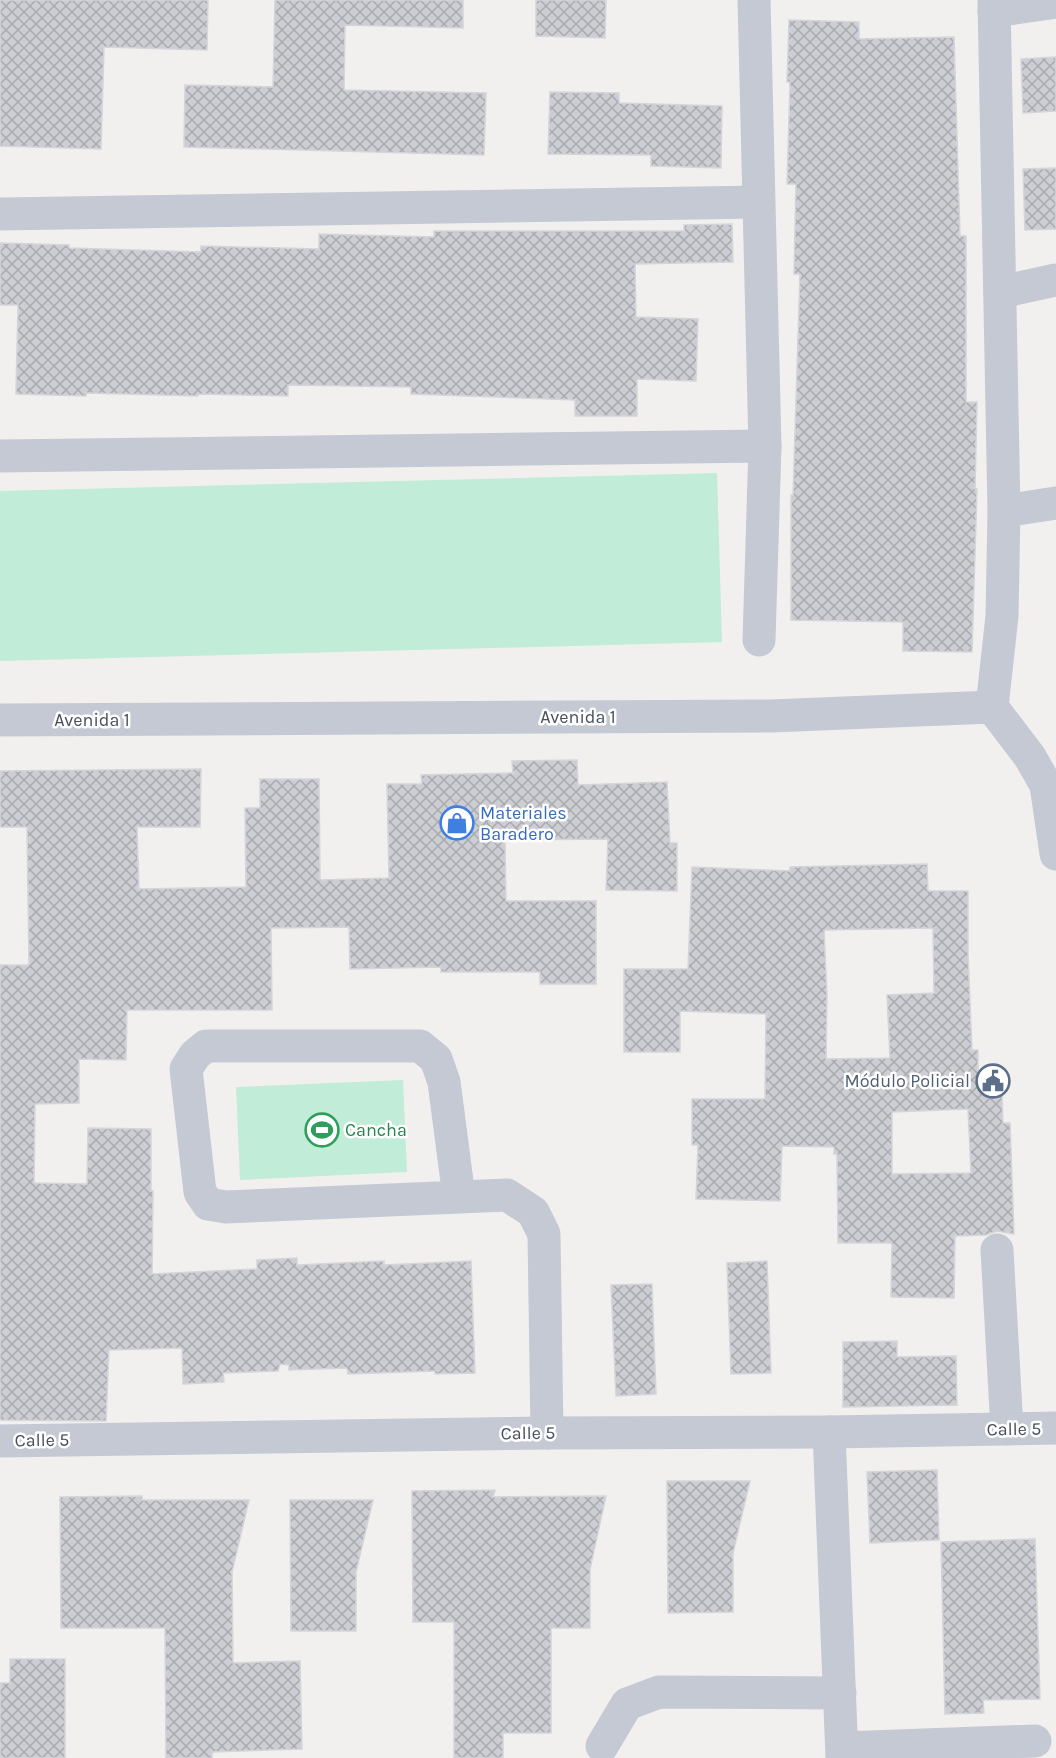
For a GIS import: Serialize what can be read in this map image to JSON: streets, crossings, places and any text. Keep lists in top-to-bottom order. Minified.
{"streets":{"street":["Avenida 1","Calle 5"]},"places":{"shop":["Materiales Baradero"],"public building":["Módulo Policial"],"sports":["Cancha"]}}
